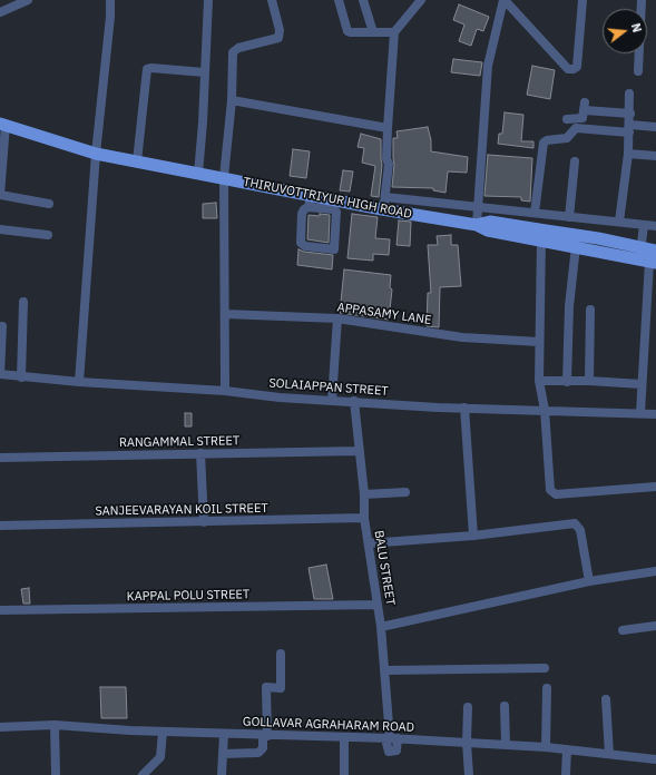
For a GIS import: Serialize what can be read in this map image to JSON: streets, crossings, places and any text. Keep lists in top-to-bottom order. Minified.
{"streets":{"main road":["THIRUVOTTRIYUR HIGH ROAD"],"street":["APPASAMY LANE","SOLAIAPPAN STREET","RANGAMMAL STREET","SANJEEVARAYAN KOIL STREET","BALU STREET","KAPPAL POLU STREET","GOLLAVAR AGRAHARAM ROAD"]},"crossings":[["SOLAIAPPAN STREET","BALU STREET"],["RANGAMMAL STREET","BALU STREET"],["SANJEEVARAYAN KOIL STREET","BALU STREET"],["BALU STREET","KAPPAL POLU STREET"],["BALU STREET","GOLLAVAR AGRAHARAM ROAD"]],"north":"right"}
